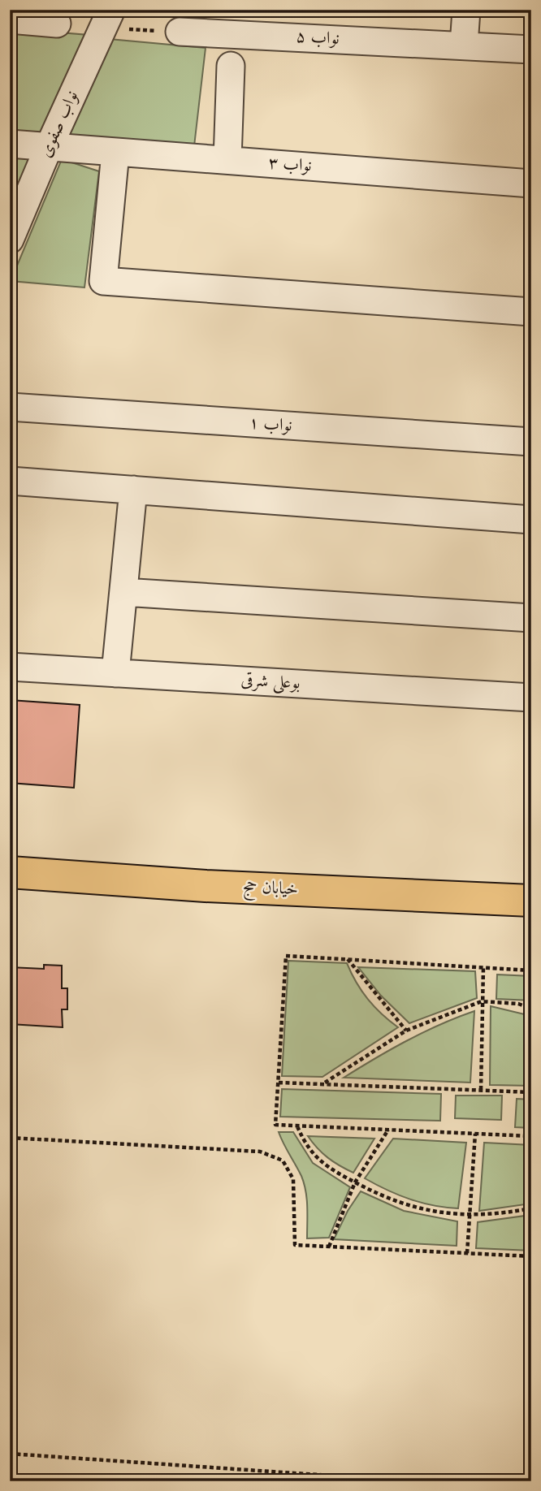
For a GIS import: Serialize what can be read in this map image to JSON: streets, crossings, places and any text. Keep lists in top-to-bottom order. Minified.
{"streets":{"main road":["خیابان حج"],"street":["نواب ۵","نواب صفوی","نواب ۳","نواب ۱","بوعلی شرقی"]},"crossings":[["نواب صفوی","نواب ۳"]]}
